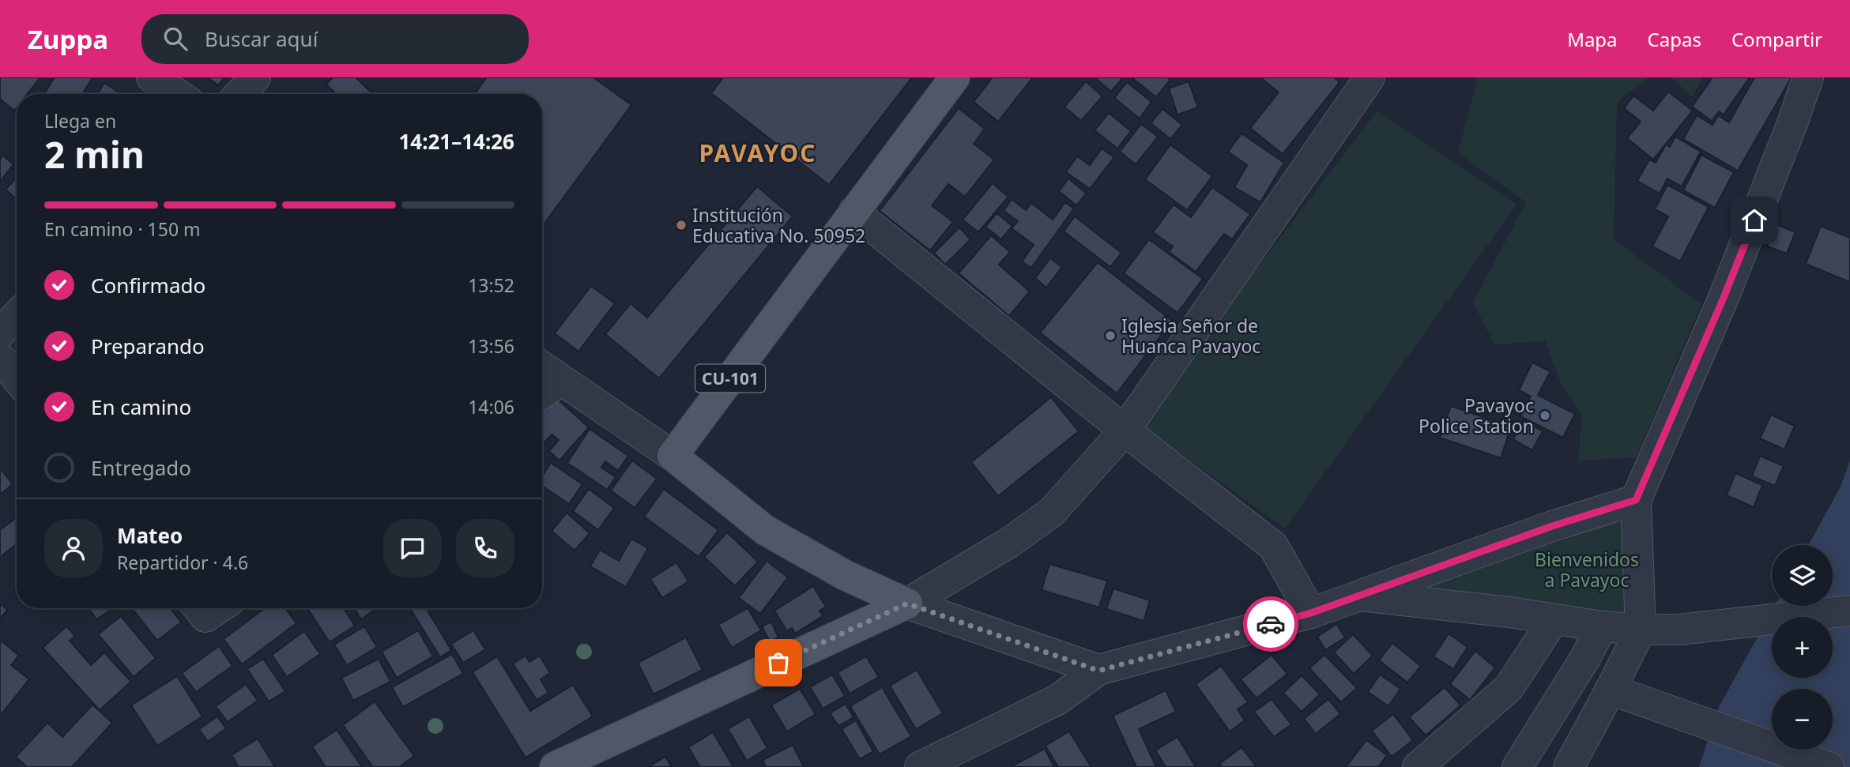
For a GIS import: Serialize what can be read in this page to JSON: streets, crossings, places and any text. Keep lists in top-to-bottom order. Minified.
{"streets":{"main road":["CU-101"]},"districts":["PAVAYOC"],"parks":["Bienvenidos a Pavayoc"],"places":["Institución Educativa No. 50952","Iglesia Señor de Huanca Pavayoc","Pavayoc Police Station"],"page":{"header":"Zuppa","search":"Buscar aquí","nav":["Mapa","Capas","Compartir"],"heading":["2 min","Llega en","14:21–14:26"],"panel":["Mateo","Repartidor · 4.6"],"bar":"En camino · 150 m","list":[["Confirmado","13:52"],["Preparando","13:56"],["En camino","14:06"],"Entregado"],"map_buttons":["+","−"]}}
